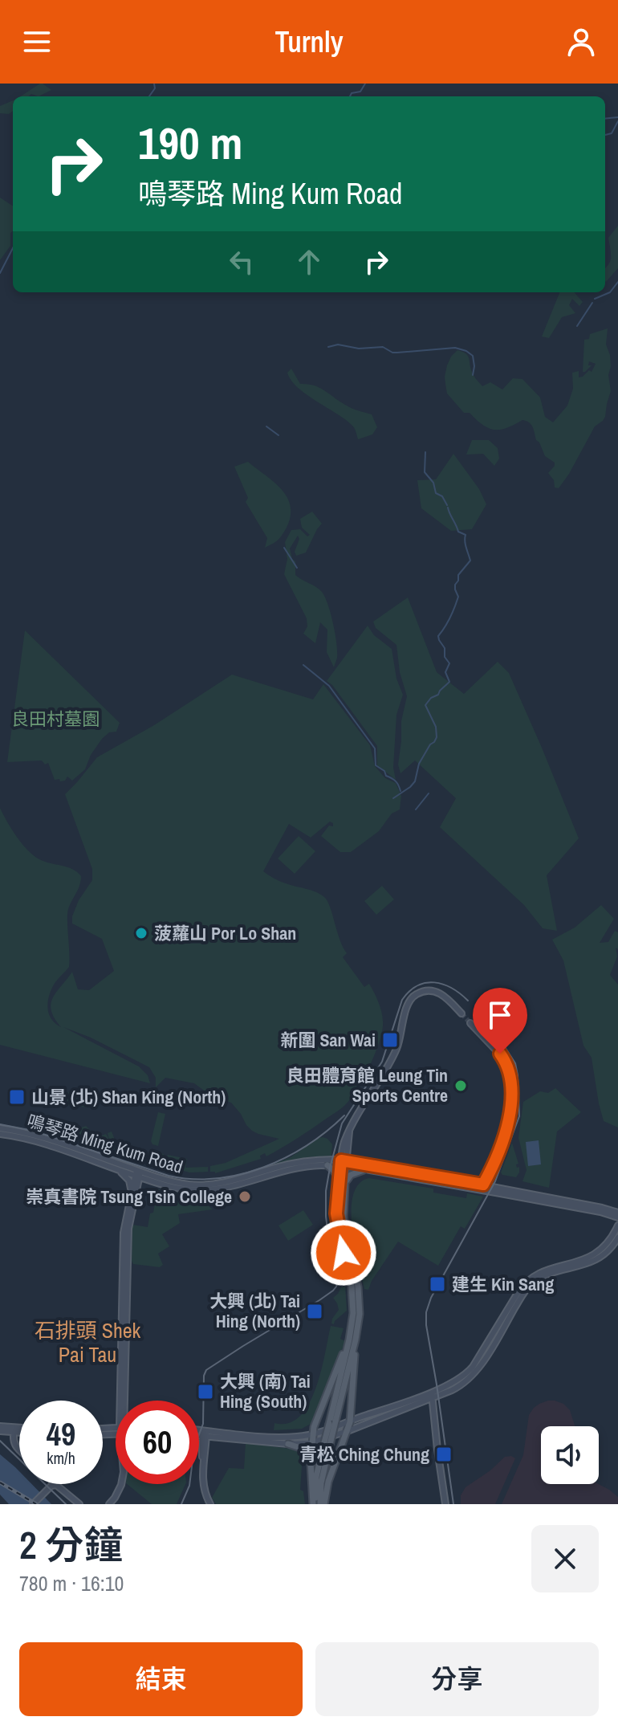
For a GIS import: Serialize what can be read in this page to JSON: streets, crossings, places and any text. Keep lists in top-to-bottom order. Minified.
{"streets":{"main road":["鳴琴路 Ming Kum Road"]},"districts":["石排頭 Shek Pai Tau"],"parks":["良田村墓園"],"places":{"other":["菠蘿山 Por Lo Shan","良田體育館 Leung Tin Sports Centre","崇真書院 Tsung Tsin College"],"transit":["新圍 San Wai","山景 (北) Shan King (North)","建生 Kin Sang","大興 (北) Tai Hing (North)","大興 (南) Tai Hing (South)","青松 Ching Chung"]},"page":{"header":"Turnly","turn":["190 m","鳴琴路 Ming Kum Road"],"speed":"49 km/h","limit":"60","heading":["2 分鐘","780 m · 16:10"],"buttons":["結束","分享"]}}
